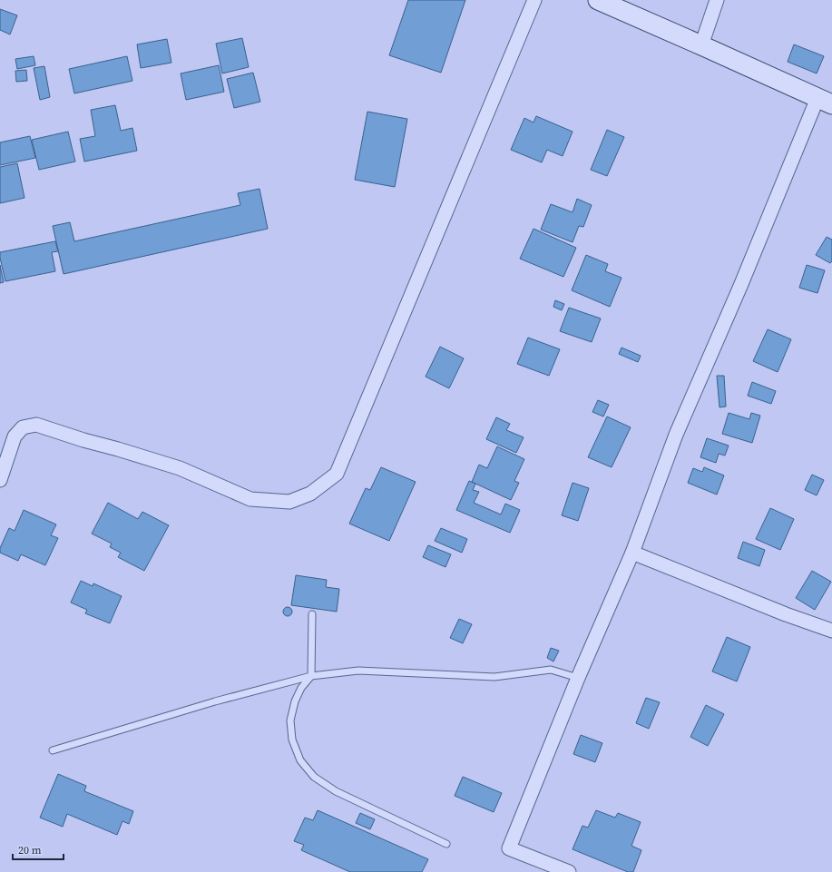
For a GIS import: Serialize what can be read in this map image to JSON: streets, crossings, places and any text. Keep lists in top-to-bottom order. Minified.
{"scale_bar":"20 m"}
